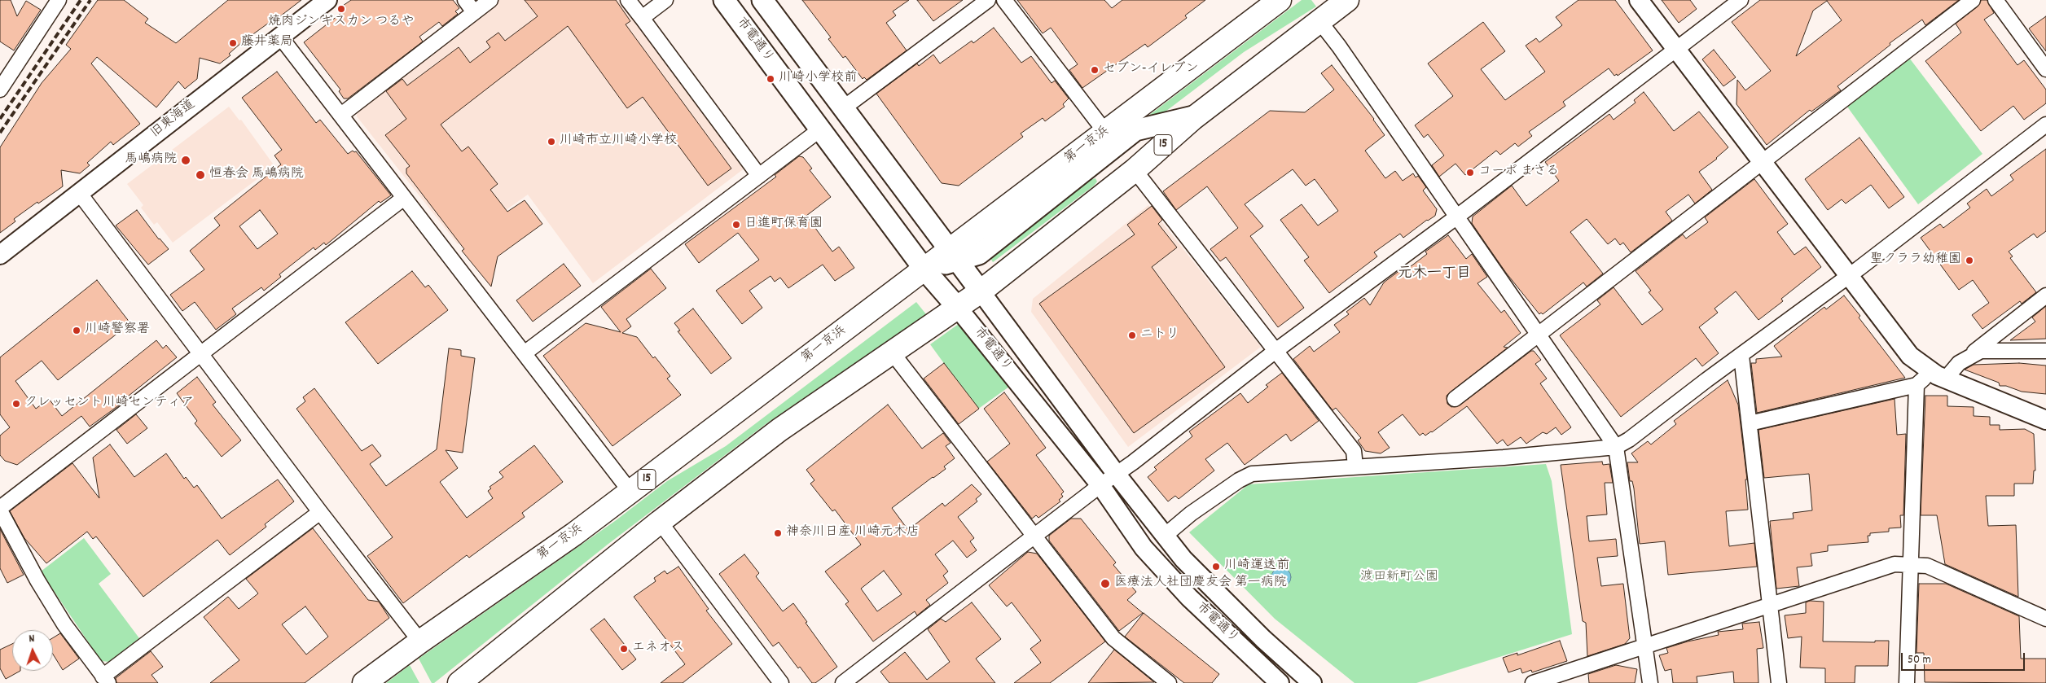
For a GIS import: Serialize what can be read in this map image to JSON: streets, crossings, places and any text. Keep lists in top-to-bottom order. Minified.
{"streets":{"highway":["15","第一京浜"],"main road":["市電通り"],"street":["旧東海道"]},"crossings":[["市電通り","15"],["市電通り","第一京浜"]],"districts":["元木一丁目"],"parks":["渡田新町公園"],"places":["焼肉ジンギスカン つるや","藤井薬局","セブン-イレブン","川崎小学校前","川崎市立川崎小学校","馬嶋病院","コーポ まさる","恒春会 馬嶋病院","日進町保育園","聖クララ幼稚園","川崎警察署","ニトリ","クレッセント川崎センティア","神奈川日産 川崎元木店","川崎運送前","医療法人社団慶友会 第一病院","エネオス"],"scale_bar":"50 m","north":"top"}
